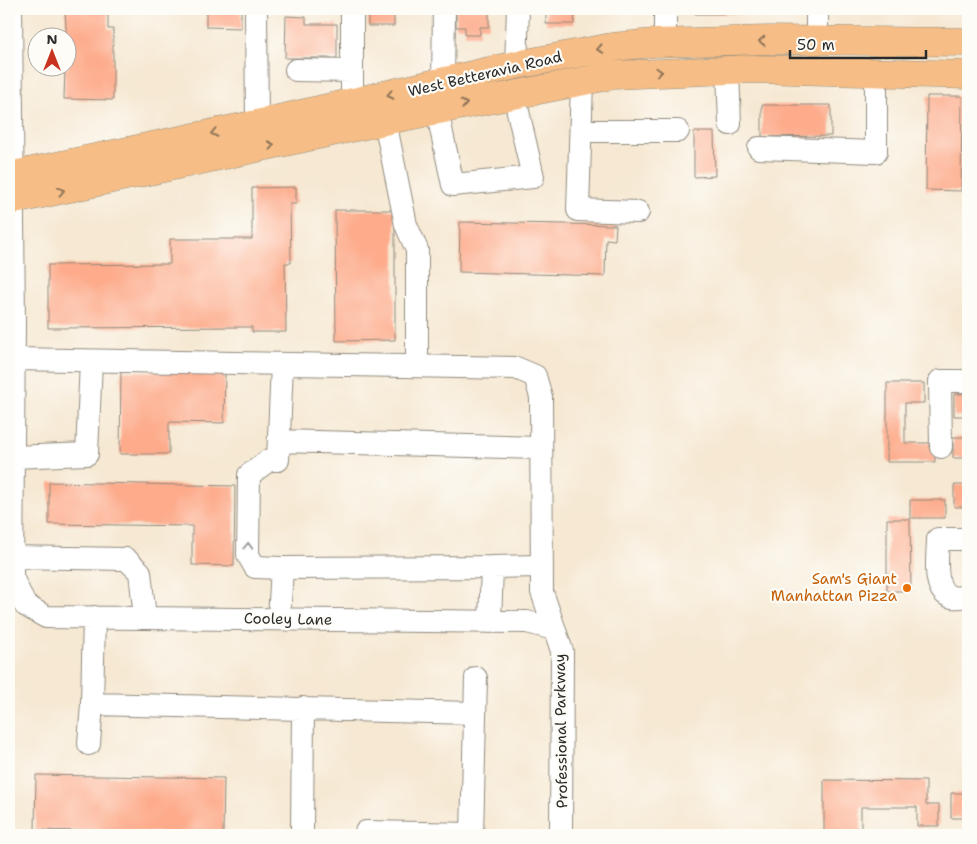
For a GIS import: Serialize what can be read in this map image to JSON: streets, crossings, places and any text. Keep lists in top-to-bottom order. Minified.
{"streets":{"main road":["West Betteravia Road"],"street":["Cooley Lane","Professional Parkway"]},"crossings":[["Cooley Lane","Professional Parkway"]],"places":["Sam's Giant Manhattan Pizza"],"scale_bar":"50 m","north":"top"}
